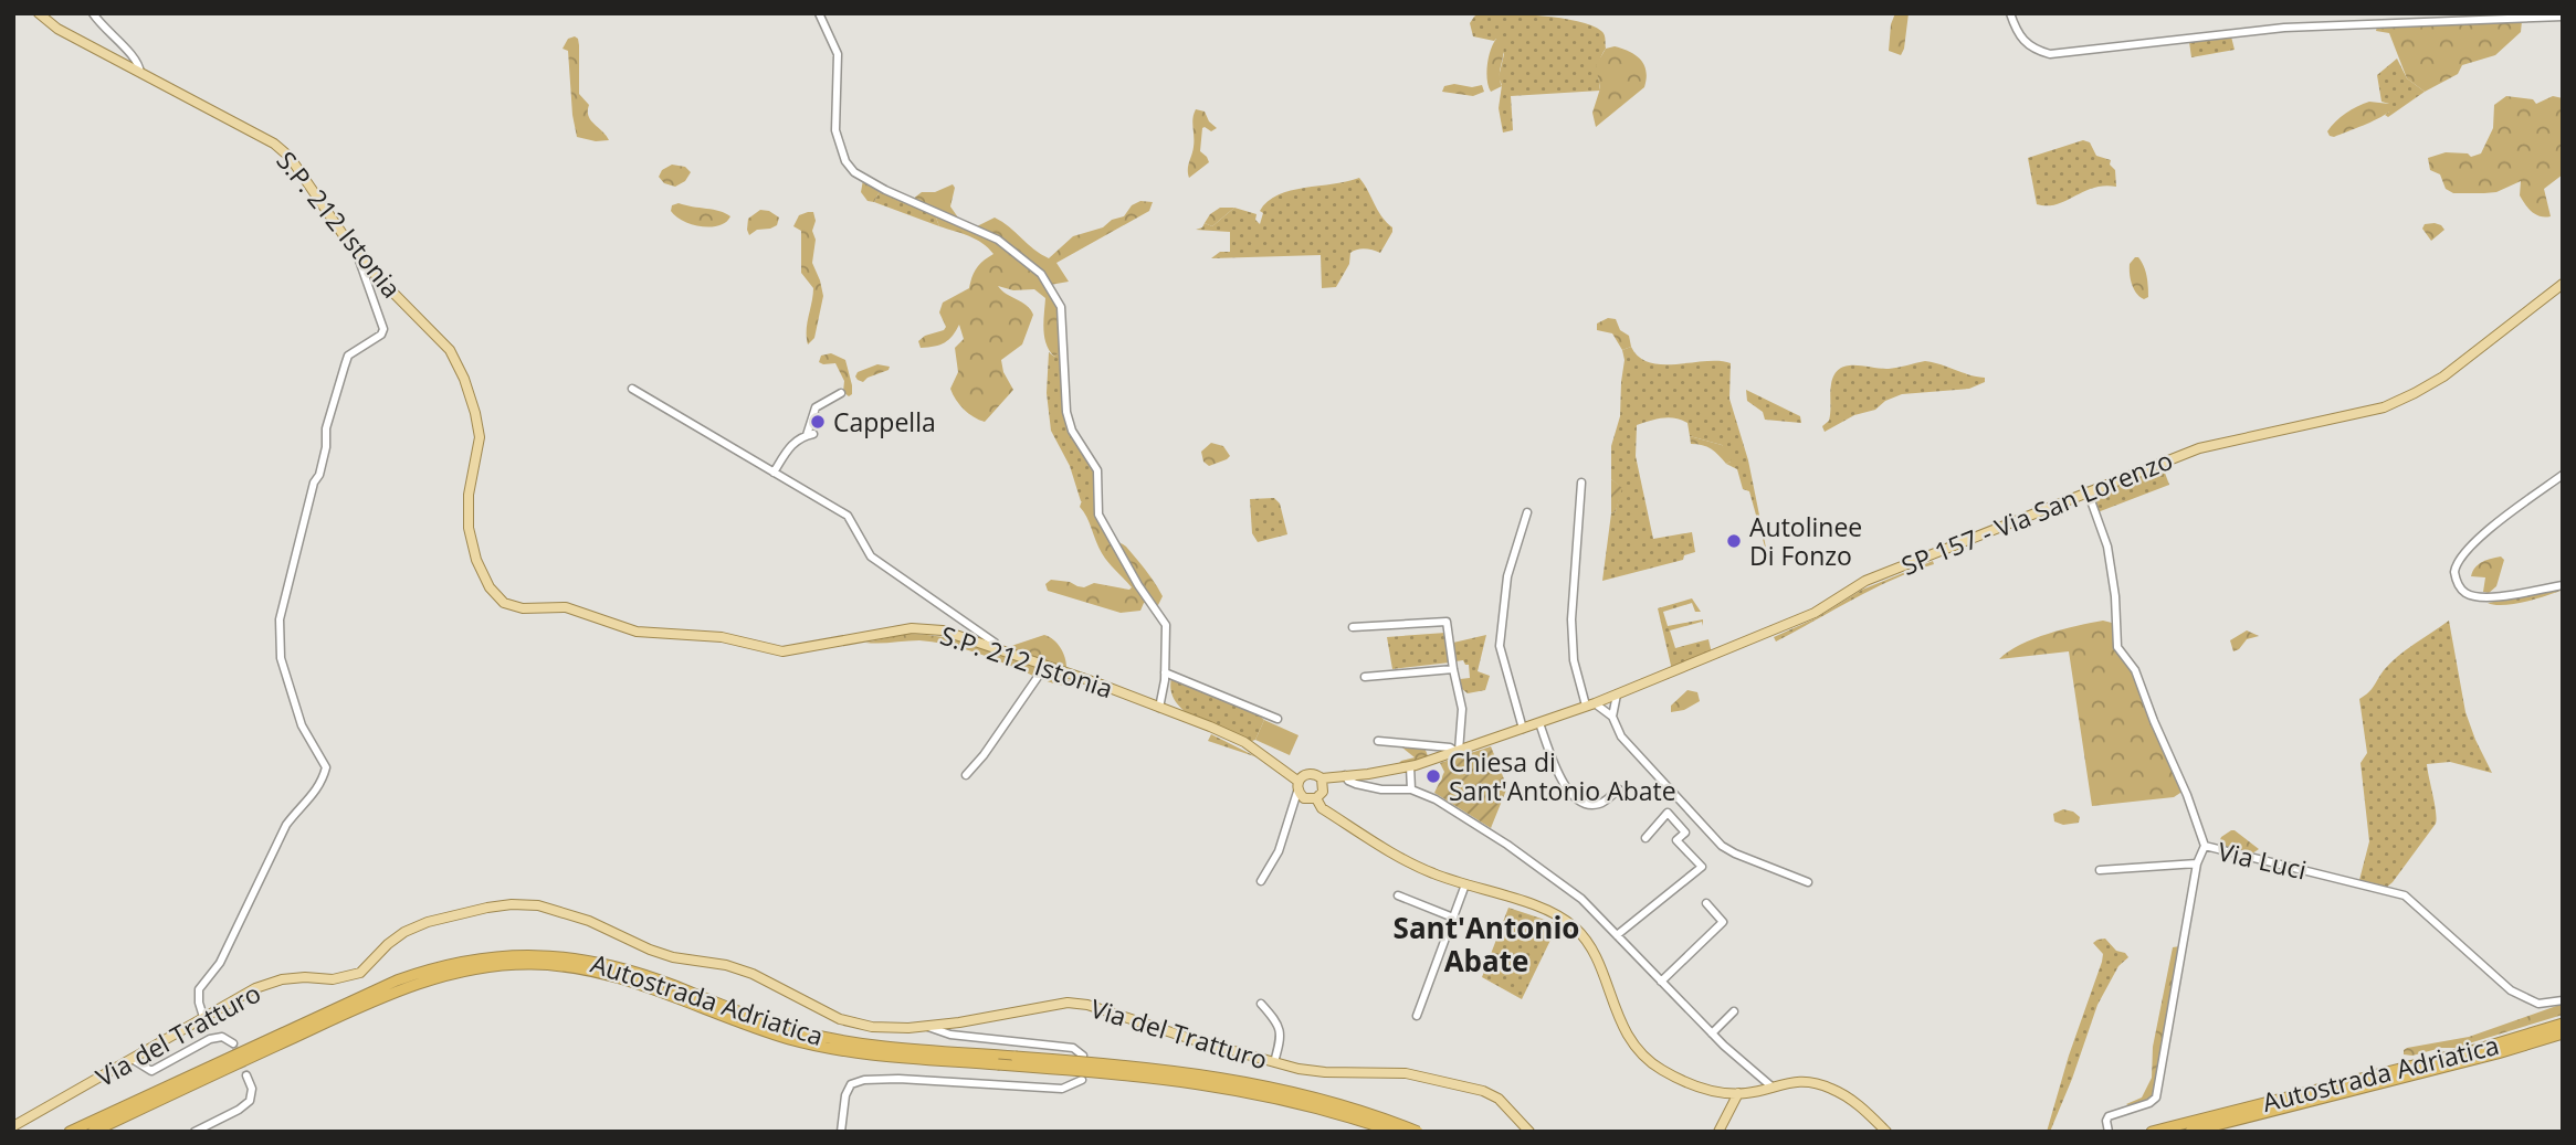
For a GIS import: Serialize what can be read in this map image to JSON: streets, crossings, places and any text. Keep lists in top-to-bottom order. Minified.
{"streets":{"highway":["Autostrada Adriatica"],"main road":["S.P. 212 Istonia","SP 157 - Via San Lorenzo","Via del Tratturo"],"street":["Via Luci"]},"crossings":[["S.P. 212 Istonia","SP 157 - Via San Lorenzo"],["SP 157 - Via San Lorenzo","Via Luci"]],"districts":["Sant'Antonio Abate"],"places":["Cappella","Autolinee Di Fonzo","Chiesa di Sant'Antonio Abate"]}
